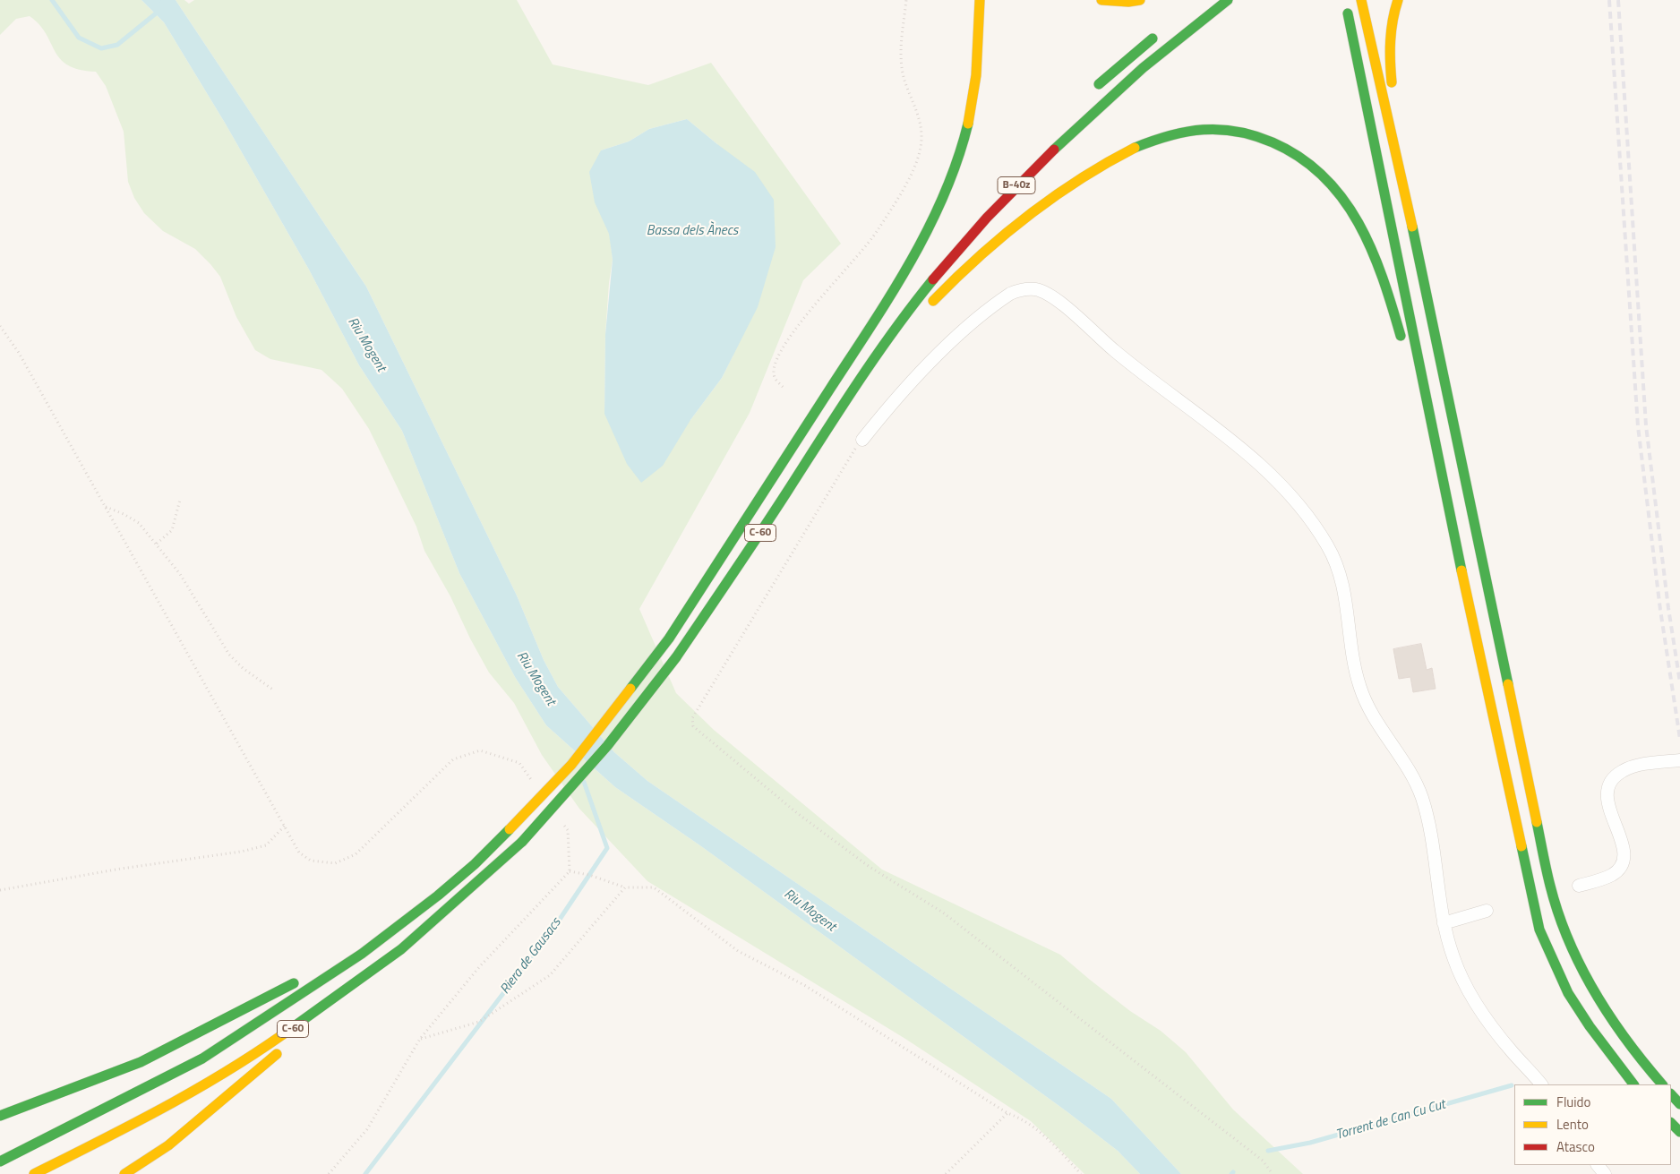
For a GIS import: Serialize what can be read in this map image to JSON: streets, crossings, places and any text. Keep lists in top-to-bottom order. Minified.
{"streets":{"highway":["B-40z","C-60"]},"crossings":[["B-40z","C-60"]],"water":["Bassa dels Ànecs","Riu Mogent","Riera de Gausacs","Torrent de Can Cu Cut"],"legend":["Fluido","Lento","Atasco"]}
